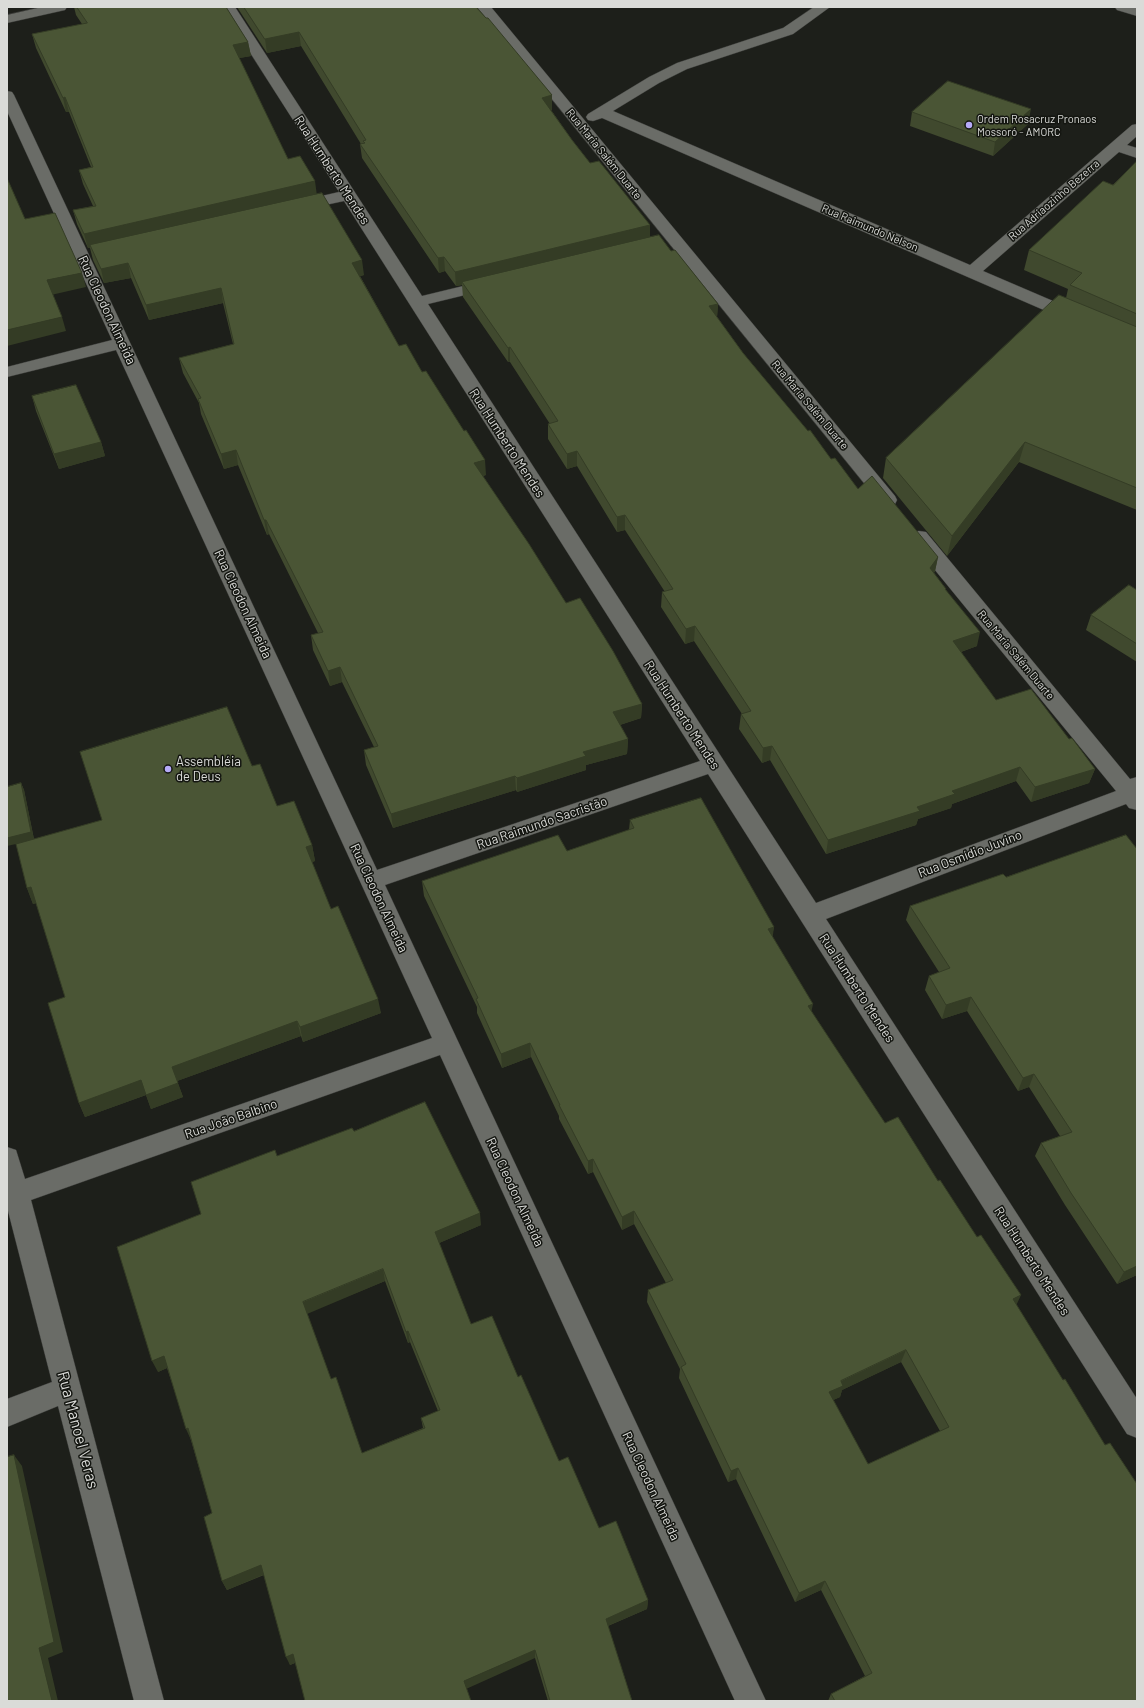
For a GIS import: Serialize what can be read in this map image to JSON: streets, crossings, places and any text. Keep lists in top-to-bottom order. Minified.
{"streets":{"street":["Rua Maria Salém Duarte","Rua Humberto Mendes","Rua Adriaozinho Bezerra","Rua Raimundo Nelson","Rua Cleodon Almeida","Rua Raimundo Sacristão","Rua Osmídio Juvino","Rua João Balbino","Rua Manoel Veras"]},"crossings":[["Rua Maria Salém Duarte","Rua Osmídio Juvino"],["Rua Humberto Mendes","Rua Raimundo Sacristão"],["Rua Humberto Mendes","Rua Osmídio Juvino"],["Rua Adriaozinho Bezerra","Rua Raimundo Nelson"],["Rua Cleodon Almeida","Rua Raimundo Sacristão"],["Rua Cleodon Almeida","Rua João Balbino"],["Rua João Balbino","Rua Manoel Veras"]],"places":["Ordem Rosacruz Pronaos Mossoró - AMORC","Assembléia de Deus"]}
